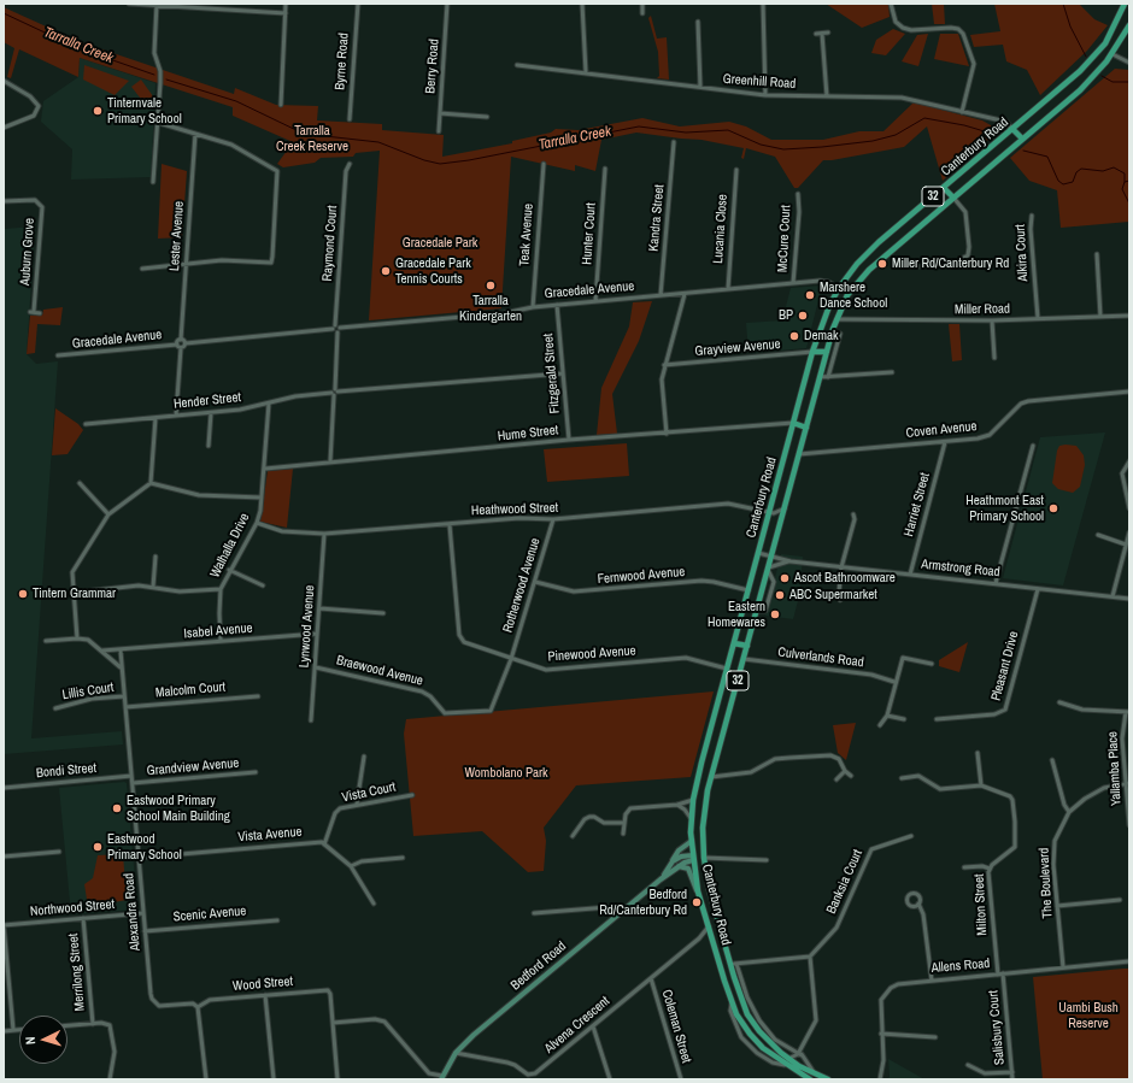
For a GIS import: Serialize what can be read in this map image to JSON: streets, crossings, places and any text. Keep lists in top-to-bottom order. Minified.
{"streets":{"main road":["Canterbury Road","32","Bedford Road"],"street":["Byrne Road","Berry Road","Greenhill Road","Kandra Street","Lucania Close","Hunter Court","Teak Avenue","Lester Avenue","McCure Court","Raymond Court","Auburn Grove","Alkira Court","Gracedale Avenue","Miller Road","Grayview Avenue","Fitzgerald Street","Hender Street","Coven Avenue","Hume Street","Harriet Street","Heathwood Street","Walhalla Drive","Armstrong Road","Fernwood Avenue","Rotherwood Avenue","Lynwood Avenue","Isabel Avenue","Pinewood Avenue","Culverlands Road","Pleasant Drive","Braewood Avenue","Malcolm Court","Lillis Court","Grandview Avenue","Yallamba Place","Bondi Street","Vista Court","Vista Avenue","Banksia Court","The Boulevard","Milton Street","Northwood Street","Alexandra Road","Scenic Avenue","Allens Road","Merrilong Street","Wood Street","Alvena Crescent","Coleman Street","Salisbury Court"]},"crossings":[["Greenhill Road","Canterbury Road"],["Canterbury Road","Gracedale Avenue"],["Canterbury Road","Miller Road"],["Canterbury Road","Grayview Avenue"],["Canterbury Road","Coven Avenue"],["Canterbury Road","Hume Street"],["Canterbury Road","Heathwood Street"],["Canterbury Road","Armstrong Road"],["Canterbury Road","Fernwood Avenue"],["Canterbury Road","Pinewood Avenue"],["Canterbury Road","Culverlands Road"],["Canterbury Road","Bedford Road"],["Canterbury Road","Alvena Crescent"],["Kandra Street","Gracedale Avenue"],["Lucania Close","Gracedale Avenue"],["Hunter Court","Gracedale Avenue"],["Teak Avenue","Gracedale Avenue"],["McCure Court","Gracedale Avenue"],["Alkira Court","Miller Road"],["Gracedale Avenue","Fitzgerald Street"],["Fitzgerald Street","Hume Street"],["Hender Street","Walhalla Drive"],["Coven Avenue","Harriet Street"],["Hume Street","Walhalla Drive"],["Harriet Street","Armstrong Road"],["Heathwood Street","Walhalla Drive"],["Heathwood Street","Rotherwood Avenue"],["Heathwood Street","Lynwood Avenue"],["Heathwood Street","Pinewood Avenue"],["Walhalla Drive","Isabel Avenue"],["Armstrong Road","Pleasant Drive"],["Fernwood Avenue","Rotherwood Avenue"],["Rotherwood Avenue","Pinewood Avenue"],["Rotherwood Avenue","Braewood Avenue"],["Lynwood Avenue","Isabel Avenue"],["Lynwood Avenue","Braewood Avenue"],["Isabel Avenue","Alexandra Road"],["Pinewood Avenue","Braewood Avenue"],["Malcolm Court","Alexandra Road"],["Lillis Court","Alexandra Road"],["Grandview Avenue","Alexandra Road"],["Yallamba Place","The Boulevard"],["Bondi Street","Alexandra Road"],["Vista Court","Vista Avenue"],["Vista Avenue","Alexandra Road"],["The Boulevard","Allens Road"],["Milton Street","Allens Road"],["Northwood Street","Alexandra Road"],["Northwood Street","Merrilong Street"],["Alexandra Road","Scenic Avenue"],["Alexandra Road","Wood Street"],["Bedford Road","Alvena Crescent"],["Allens Road","Salisbury Court"],["Alvena Crescent","Coleman Street"]],"water":["Tarralla Creek"],"parks":["Tarralla Creek Reserve","Gracedale Park","Wombolano Park","Uambi Bush Reserve"],"places":["Tinternvale Primary School","Miller Rd/Canterbury Rd","Gracedale Park Tennis Courts","Tarralla Kindergarten","Marshere Dance School","BP","Demak","Heathmont East Primary School","Ascot Bathroomware","Tintern Grammar","ABC Supermarket","Eastern Homewares","Eastwood Primary School Main Building","Eastwood Primary School","Bedford Rd/Canterbury Rd"],"north":"left"}
